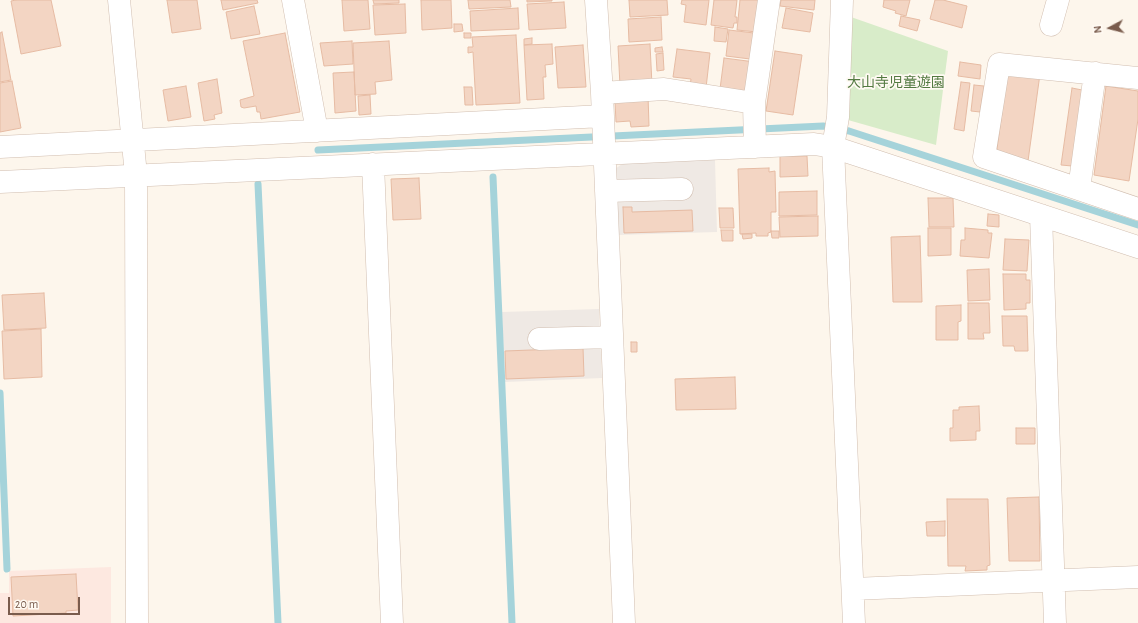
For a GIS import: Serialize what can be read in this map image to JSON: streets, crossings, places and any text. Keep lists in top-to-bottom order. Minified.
{"parks":["大山寺児童遊園"],"scale_bar":"20 m","north":"left"}
